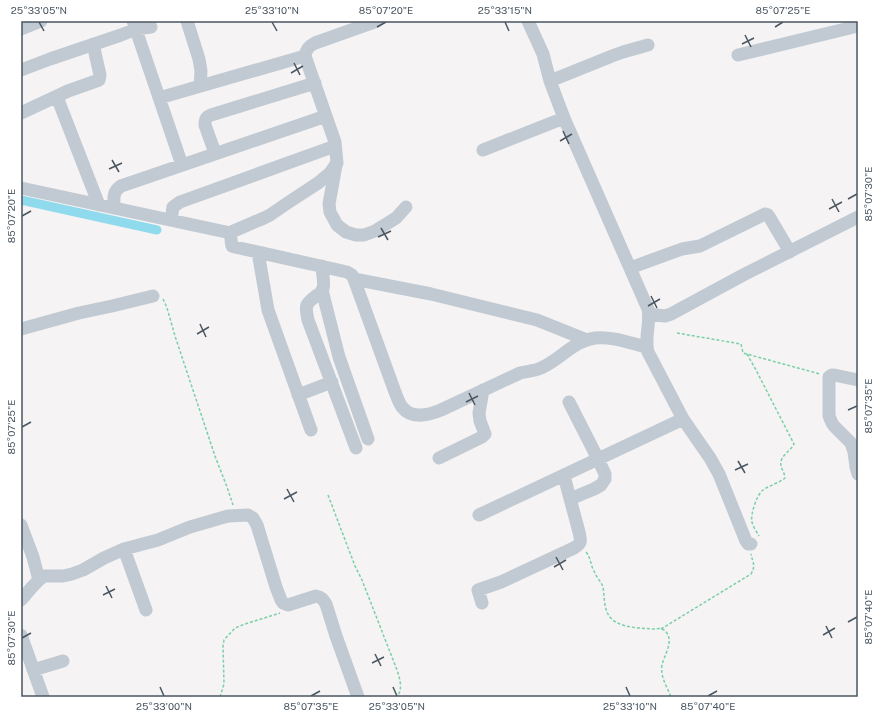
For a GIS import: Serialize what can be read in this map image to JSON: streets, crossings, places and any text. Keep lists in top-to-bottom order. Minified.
{"coordinates":["25°33'05\"N","25°33'10\"N","85°07'20\"E","25°33'15\"N","85°07'25\"E","85°07'30\"E","85°07'35\"E","85°07'40\"E","25°33'00\"N"]}
